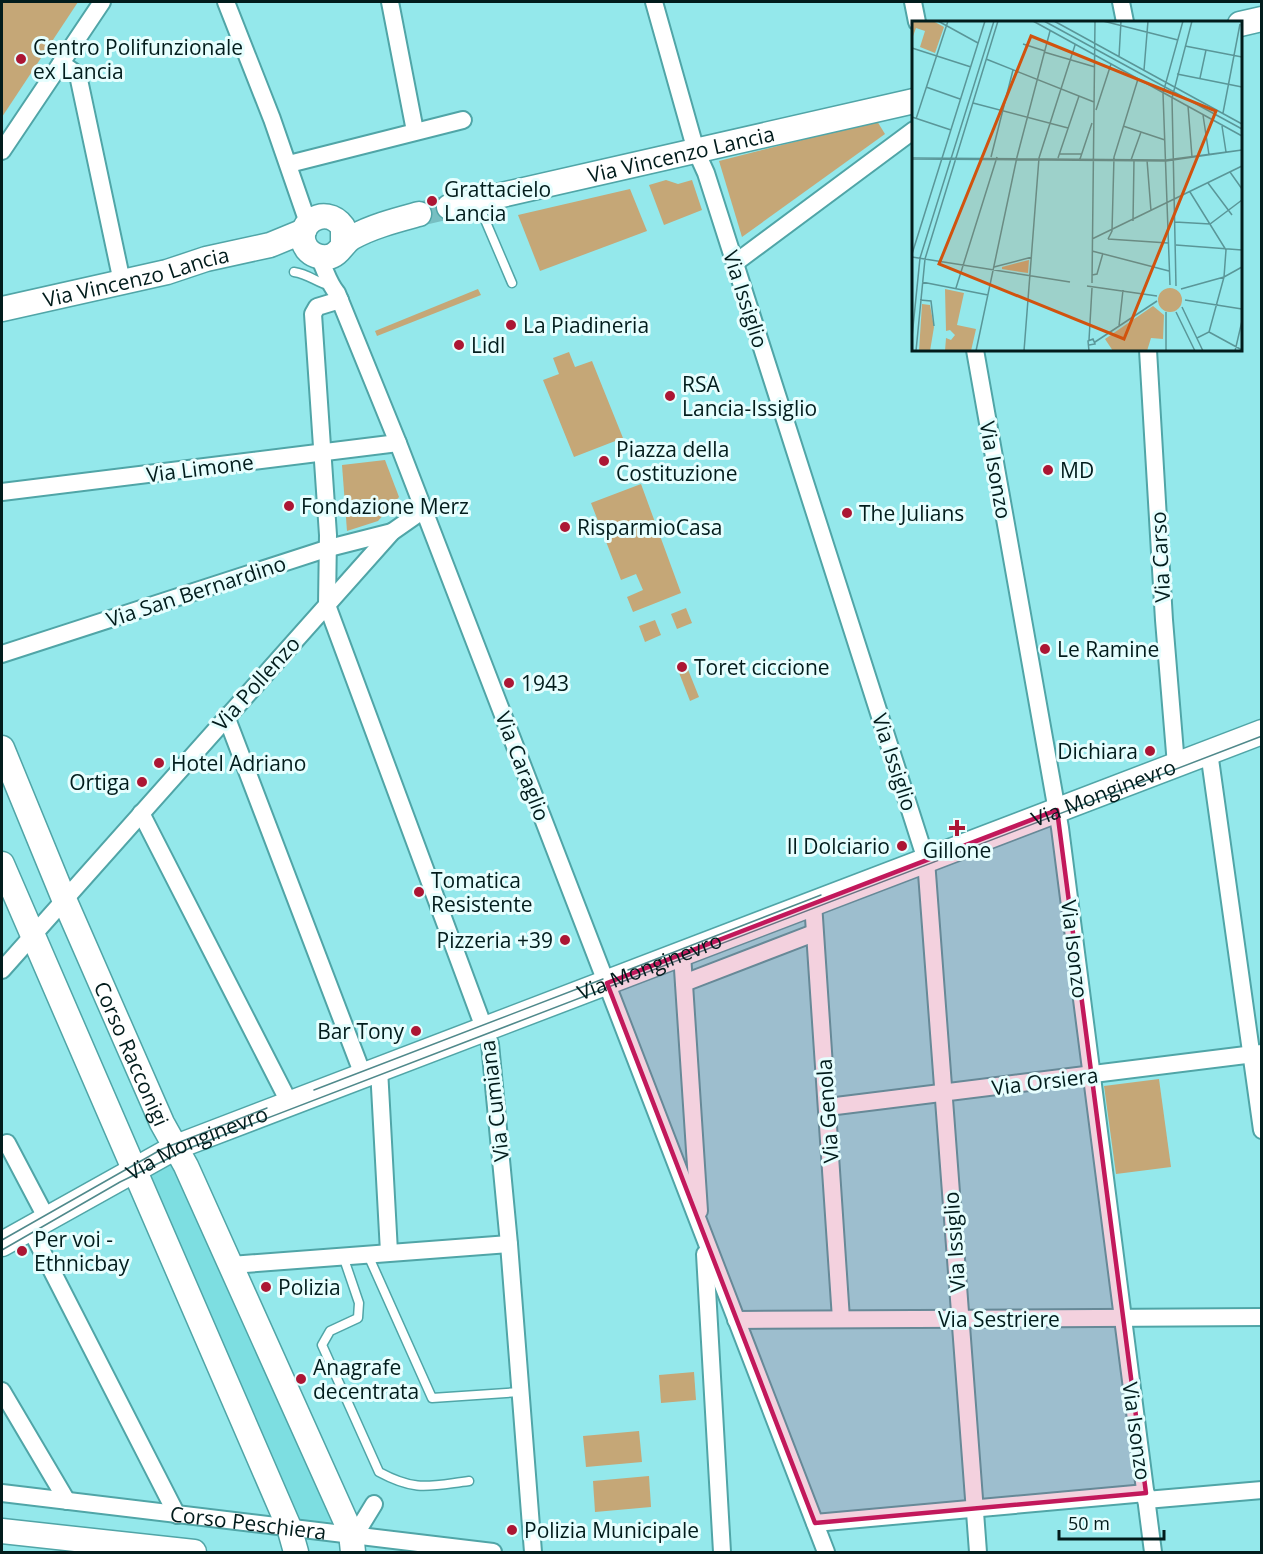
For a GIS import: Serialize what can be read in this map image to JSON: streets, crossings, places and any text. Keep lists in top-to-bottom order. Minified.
{"streets":{"street":["Via Vincenzo Lancia","Via Issiglio","Via Limone","Via Isonzo","Via Carso","Via San Bernardino","Via Pollenzo","Via Caraglio","Via Monginevro","Corso Racconigi","Via Orsiera","Via Cumiana","Via Genola","Via Sestriere","Corso Peschiera"]},"crossings":[["Via Vincenzo Lancia","Via Issiglio"],["Via Vincenzo Lancia","Via Caraglio"],["Via Issiglio","Via Monginevro"],["Via Issiglio","Via Orsiera"],["Via Issiglio","Via Sestriere"],["Via Limone","Via Caraglio"],["Via Isonzo","Via Monginevro"],["Via Isonzo","Via Orsiera"],["Via Isonzo","Via Sestriere"],["Via Carso","Via Monginevro"],["Via San Bernardino","Via Pollenzo"],["Via Pollenzo","Via Caraglio"],["Via Pollenzo","Corso Racconigi"],["Via Pollenzo","Via Cumiana"],["Via Caraglio","Via Monginevro"],["Via Caraglio","Via Sestriere"],["Via Monginevro","Corso Racconigi"],["Via Monginevro","Via Cumiana"],["Via Monginevro","Via Genola"],["Corso Racconigi","Corso Peschiera"],["Via Orsiera","Via Genola"],["Via Genola","Via Sestriere"]],"places":{"other":["Centro Polifunzionale ex Lancia","Grattacielo Lancia","La Piadineria","Lidl","RSA Lancia-Issiglio","Piazza della Costituzione","MD","Fondazione Merz","The Julians","RisparmioCasa","Le Ramine","Toret ciccione","1943","Dichiara","Hotel Adriano","Ortiga","Il Dolciario","Tomatica Resistente","Pizzeria +39","Bar Tony","Per voi - Ethnicbay","Polizia","Anagrafe decentrata","Polizia Municipale"],"health":["Gillone"]},"scale_bar":"50 m"}
